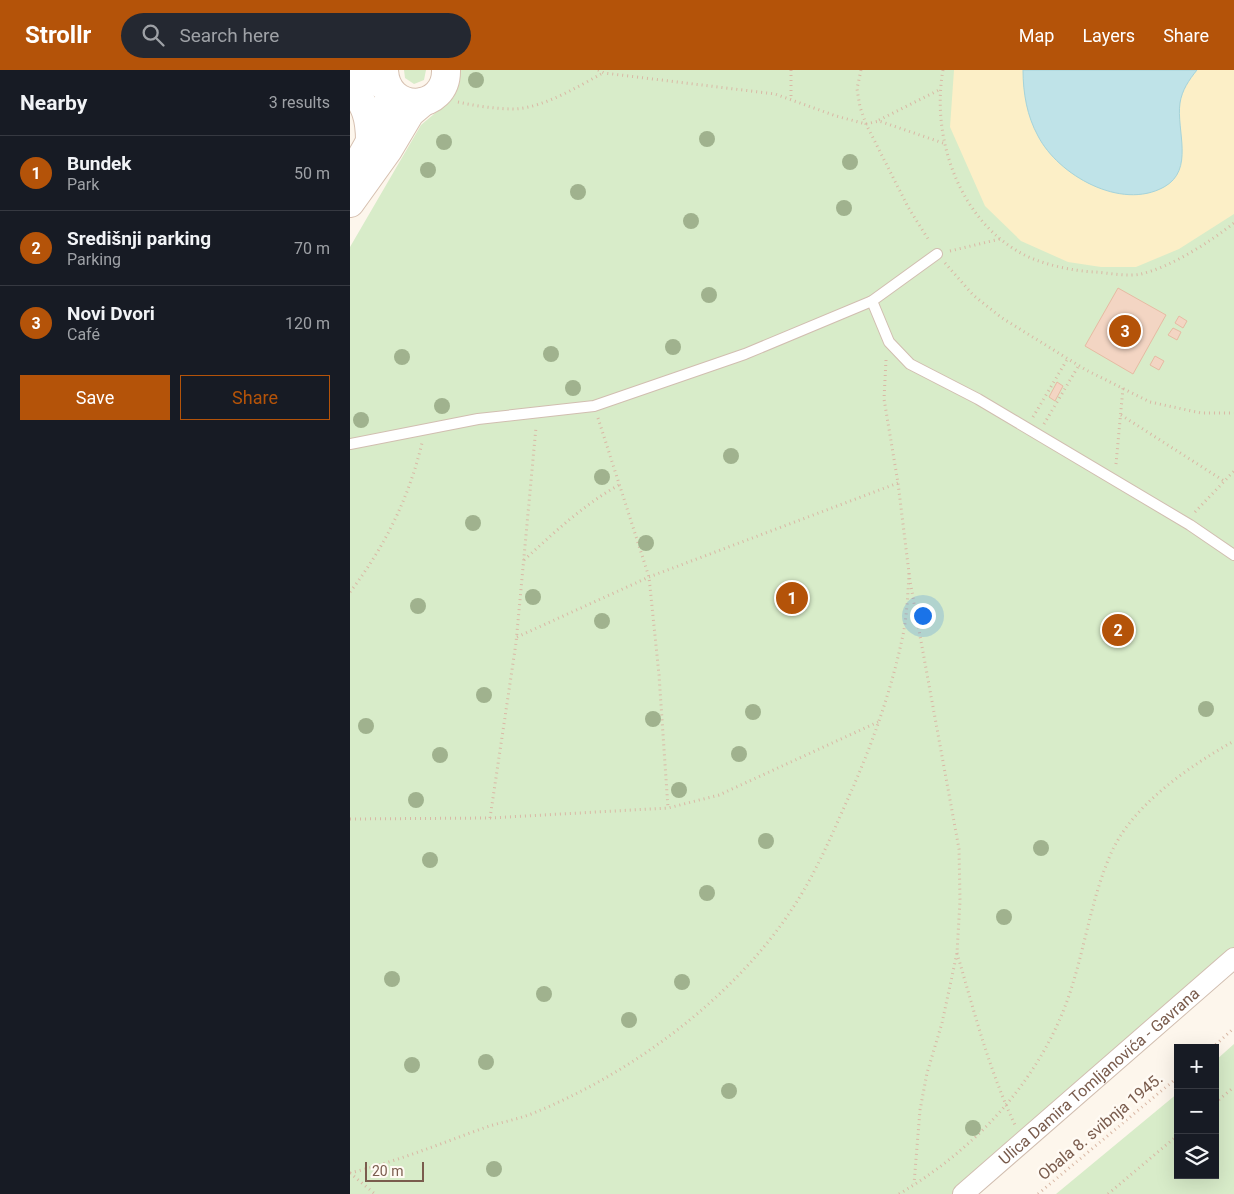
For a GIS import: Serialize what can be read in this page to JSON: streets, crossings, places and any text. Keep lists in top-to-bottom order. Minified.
{"streets":{"street":["Ulica Damira Tomljanovića - Gavrana"],"path":["Obala 8. svibnja 1945."]},"scale_bar":"20 m","page":{"header":"Strollr","search":"Search here","nav":["Map","Layers","Share"],"heading":["Nearby","3 results"],"list":[{"mark":"1","name":"Bundek","note":"Park","value":"50 m"},{"mark":"2","name":"Središnji parking","note":"Parking","value":"70 m"},{"mark":"3","name":"Novi Dvori","note":"Café","value":"120 m"}],"pins":["3","1","2"],"buttons":["Save","Share"],"map_buttons":["+","−"],"scale":"20 m"}}
